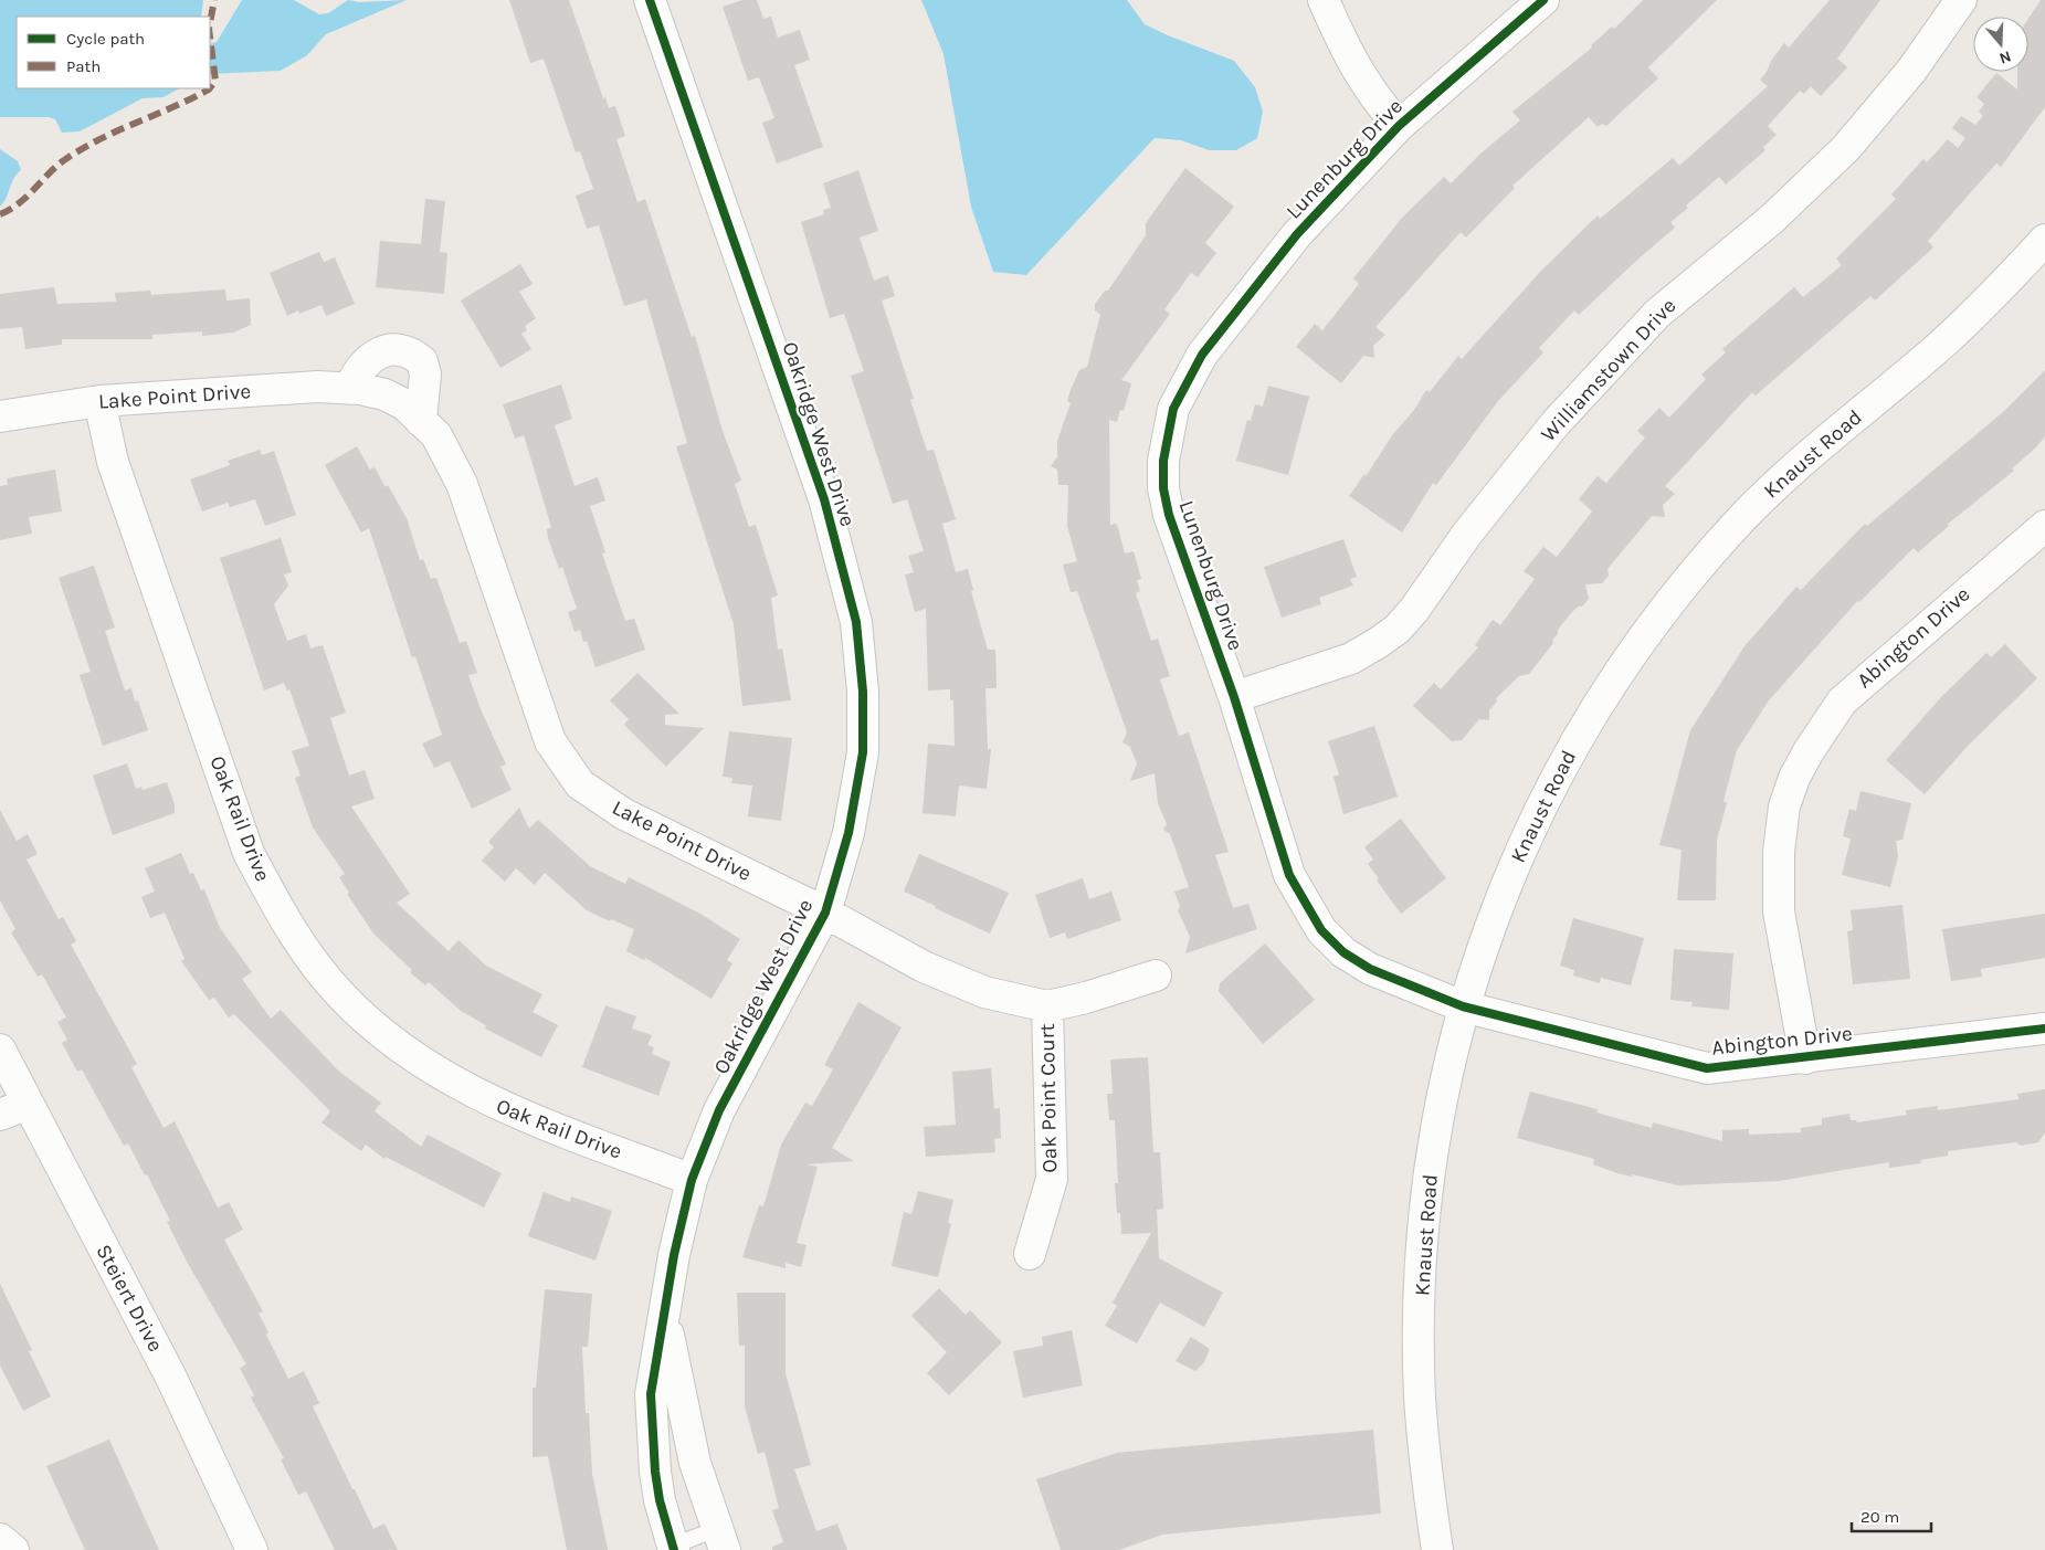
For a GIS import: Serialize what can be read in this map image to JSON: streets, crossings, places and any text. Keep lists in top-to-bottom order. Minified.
{"streets":{"street":["Lunenburg Drive","Williamstown Drive","Lake Point Drive","Oakridge West Drive","Knaust Road","Abington Drive","Oak Rail Drive","Oak Point Court","Steiert Drive"]},"crossings":[["Lunenburg Drive","Williamstown Drive"],["Lunenburg Drive","Knaust Road"],["Lunenburg Drive","Abington Drive"],["Lake Point Drive","Oakridge West Drive"],["Lake Point Drive","Oak Rail Drive"],["Lake Point Drive","Oak Point Court"],["Oakridge West Drive","Oak Rail Drive"],["Knaust Road","Abington Drive"]],"legend":["Cycle path","Path"],"scale_bar":"20 m","north":"bottom"}
